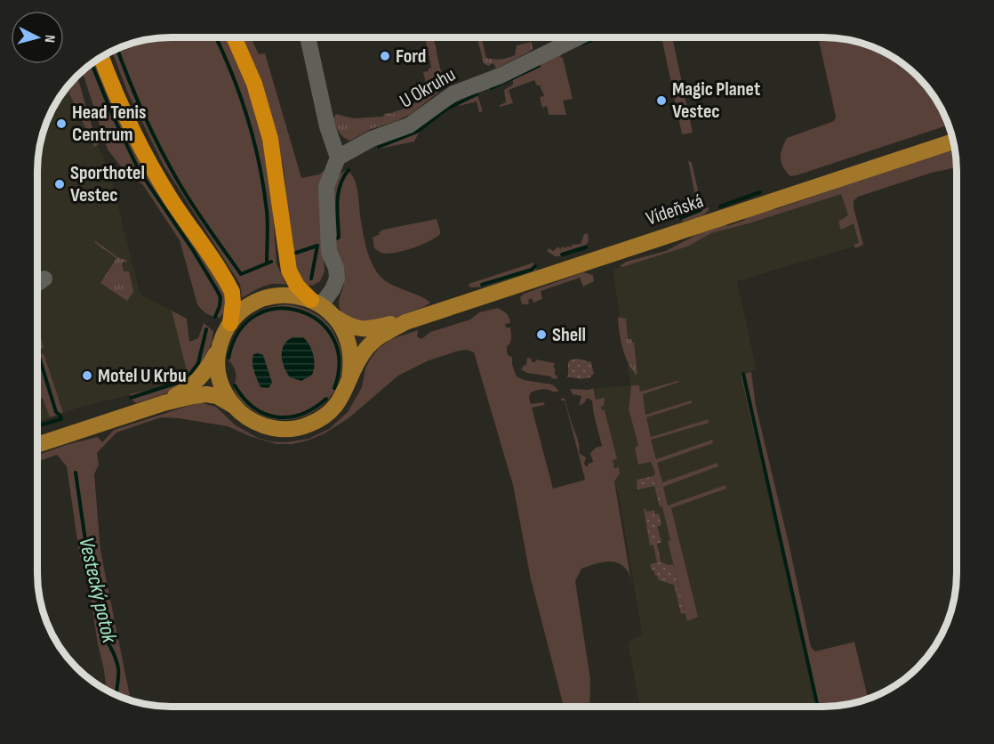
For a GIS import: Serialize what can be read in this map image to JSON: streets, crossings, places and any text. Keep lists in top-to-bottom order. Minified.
{"streets":{"main road":["Vídeňská"],"street":["U Okruhu"]},"water":["Vestecký potok"],"places":["Ford","Magic Planet Vestec","Head Tenis Centrum","Sporthotel Vestec","Shell","Motel U Krbu"],"north":"right"}
